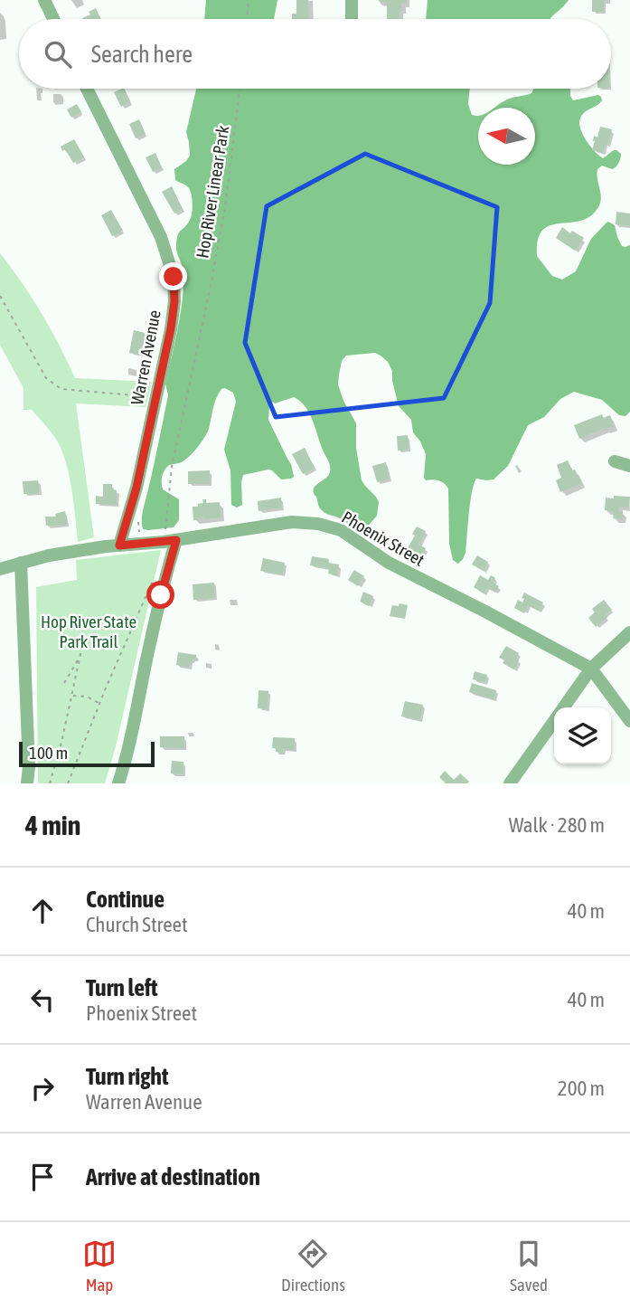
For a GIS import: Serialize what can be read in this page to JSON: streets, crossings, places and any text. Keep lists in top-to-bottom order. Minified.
{"streets":{"street":["Warren Avenue","Phoenix Street"],"path":["Hop River Linear Park"]},"crossings":[["Hop River Linear Park","Phoenix Street"],["Warren Avenue","Phoenix Street"]],"parks":["Hop River State Park Trail"],"scale_bar":"100 m","north":"left","page":{"search":"Search here","scale":"100 m","heading":["4 min","Walk · 280 m"],"list":[["Continue","Church Street","40 m"],["Turn left","Phoenix Street","40 m"],["Turn right","Warren Avenue","200 m"],"Arrive at destination"],"nav":["Map","Directions","Saved"]}}
